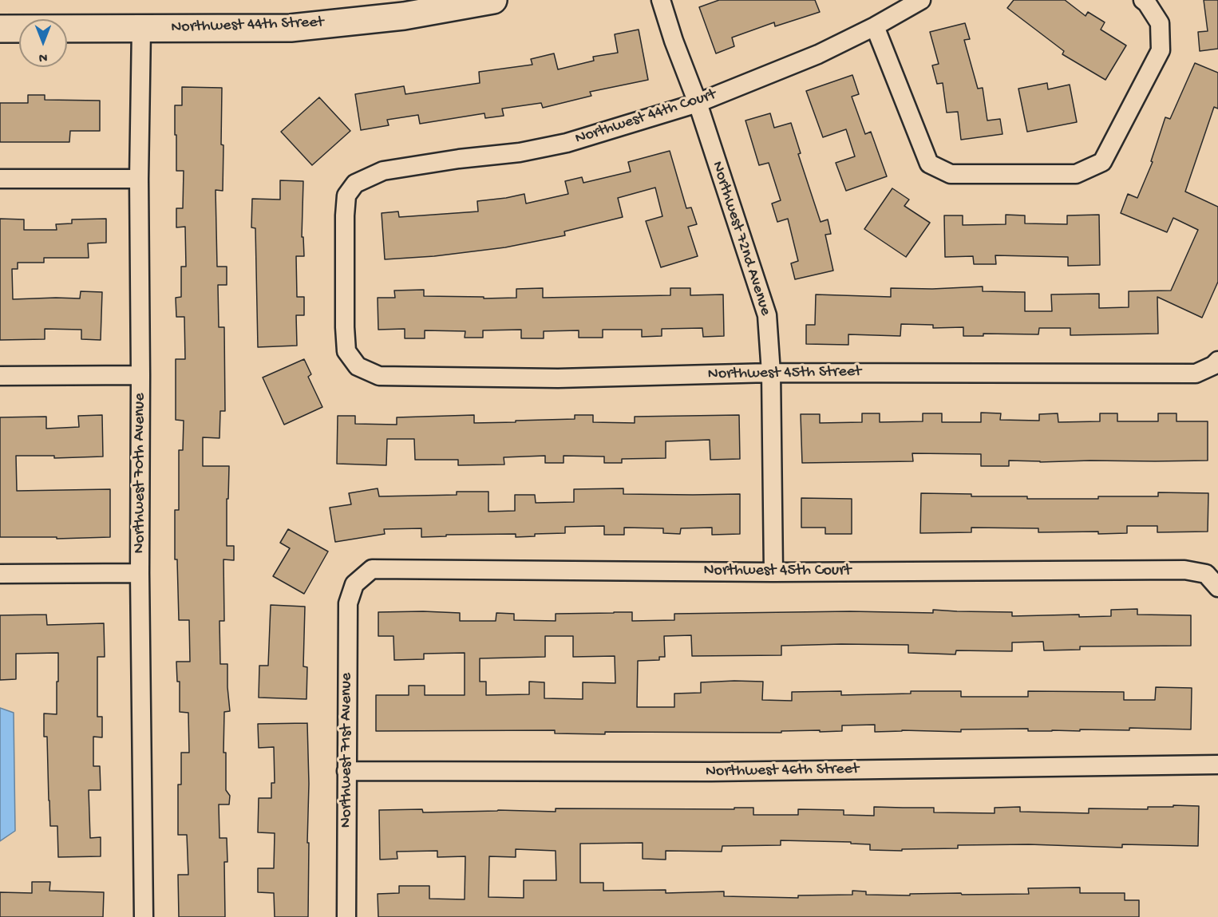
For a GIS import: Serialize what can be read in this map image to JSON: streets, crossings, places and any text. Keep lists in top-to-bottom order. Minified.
{"streets":{"street":["Northwest 44th Street","Northwest 44th Court","Northwest 72nd Avenue","Northwest 45th Street","Northwest 70th Avenue","Northwest 45th Court","Northwest 71st Avenue","Northwest 46th Street"]},"crossings":[["Northwest 44th Street","Northwest 70th Avenue"],["Northwest 44th Court","Northwest 72nd Avenue"],["Northwest 44th Court","Northwest 45th Street"],["Northwest 72nd Avenue","Northwest 45th Street"],["Northwest 72nd Avenue","Northwest 45th Court"],["Northwest 45th Court","Northwest 71st Avenue"],["Northwest 71st Avenue","Northwest 46th Street"]],"north":"bottom"}
